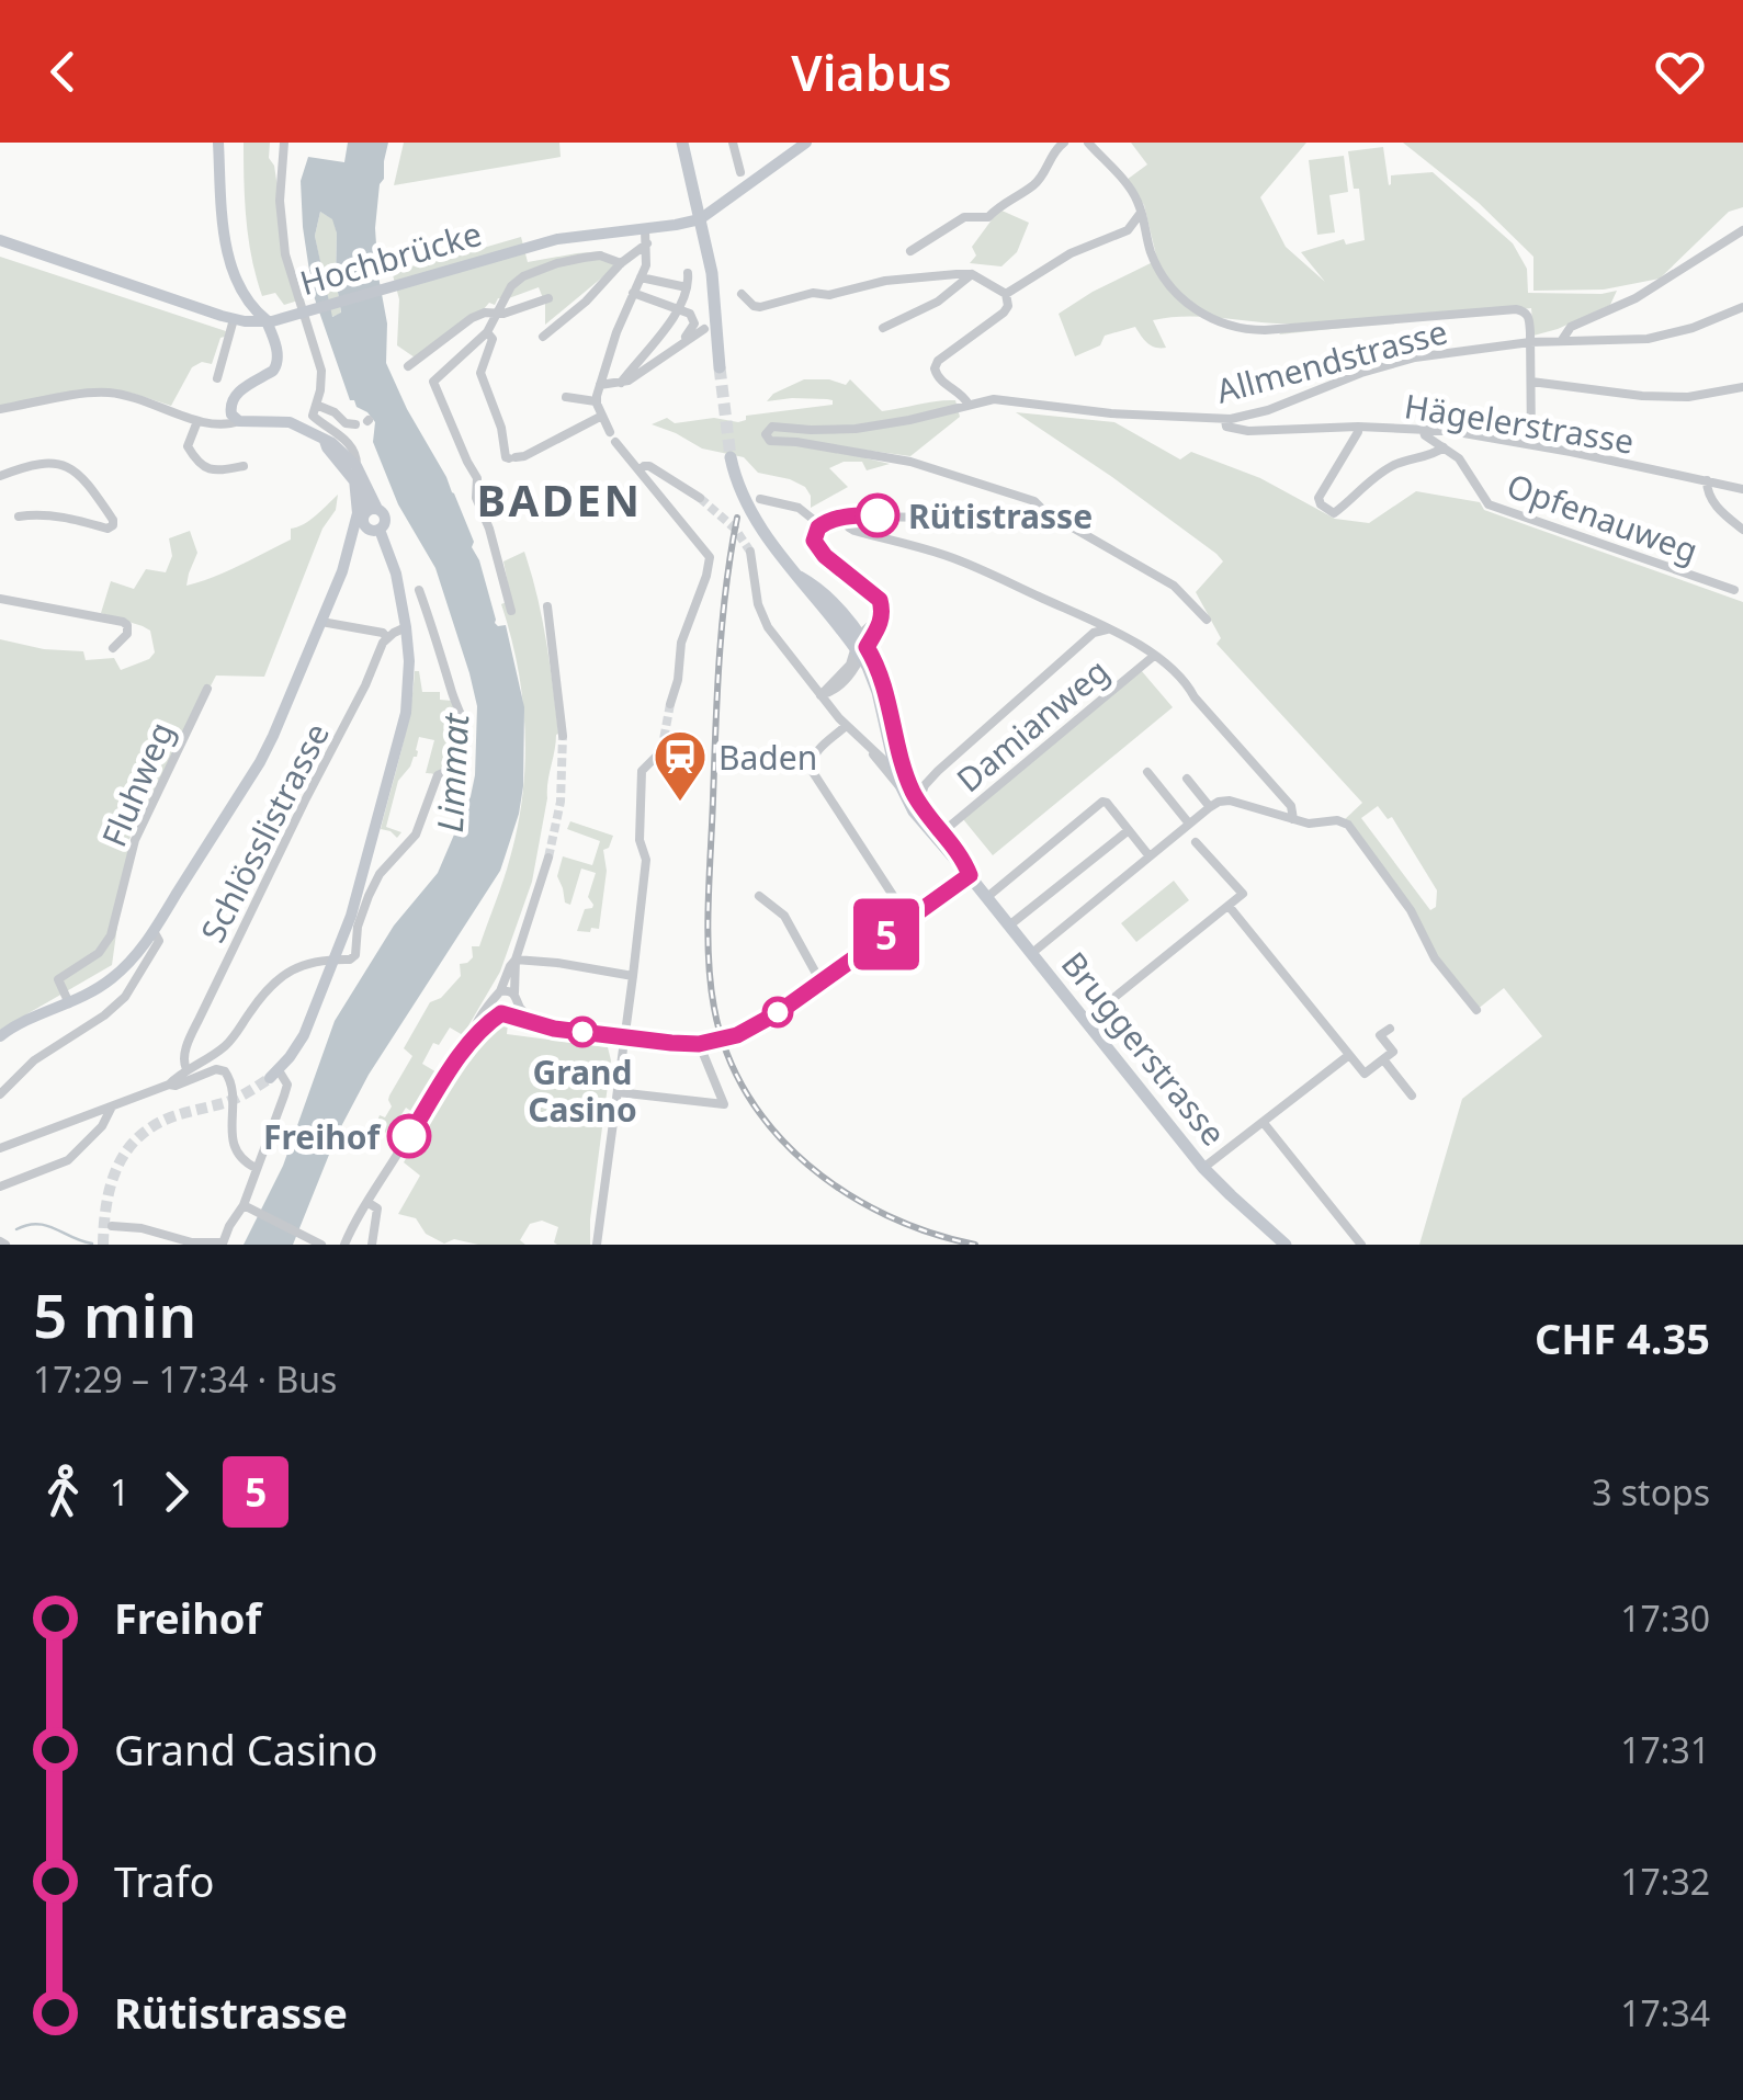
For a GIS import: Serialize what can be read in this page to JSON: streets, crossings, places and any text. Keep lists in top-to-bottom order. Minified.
{"streets":{"main road":["Hochbrücke","Bruggerstrasse"],"street":["Allmendstrasse","Hägelerstrasse","Opfenauweg","Damianweg","Fluhweg","Schlösslistrasse"]},"crossings":[["Allmendstrasse","Hägelerstrasse"],["Hägelerstrasse","Opfenauweg"],["Damianweg","Bruggerstrasse"]],"districts":["BADEN"],"water":["Limmat"],"places":{"other":["Rütistrasse","Grand Casino","Freihof"],"station":["Baden"]},"lines":["bus line 5"],"page":{"header":"Viabus","on_map":"5","heading":["5 min","17:29 – 17:34 · Bus","CHF 4.35"],"legs":["1","5","3 stops"],"list":[{"name":"Freihof","value":"17:30"},{"name":"Grand Casino","value":"17:31"},{"name":"Trafo","value":"17:32"},{"name":"Rütistrasse","value":"17:34"}]}}
